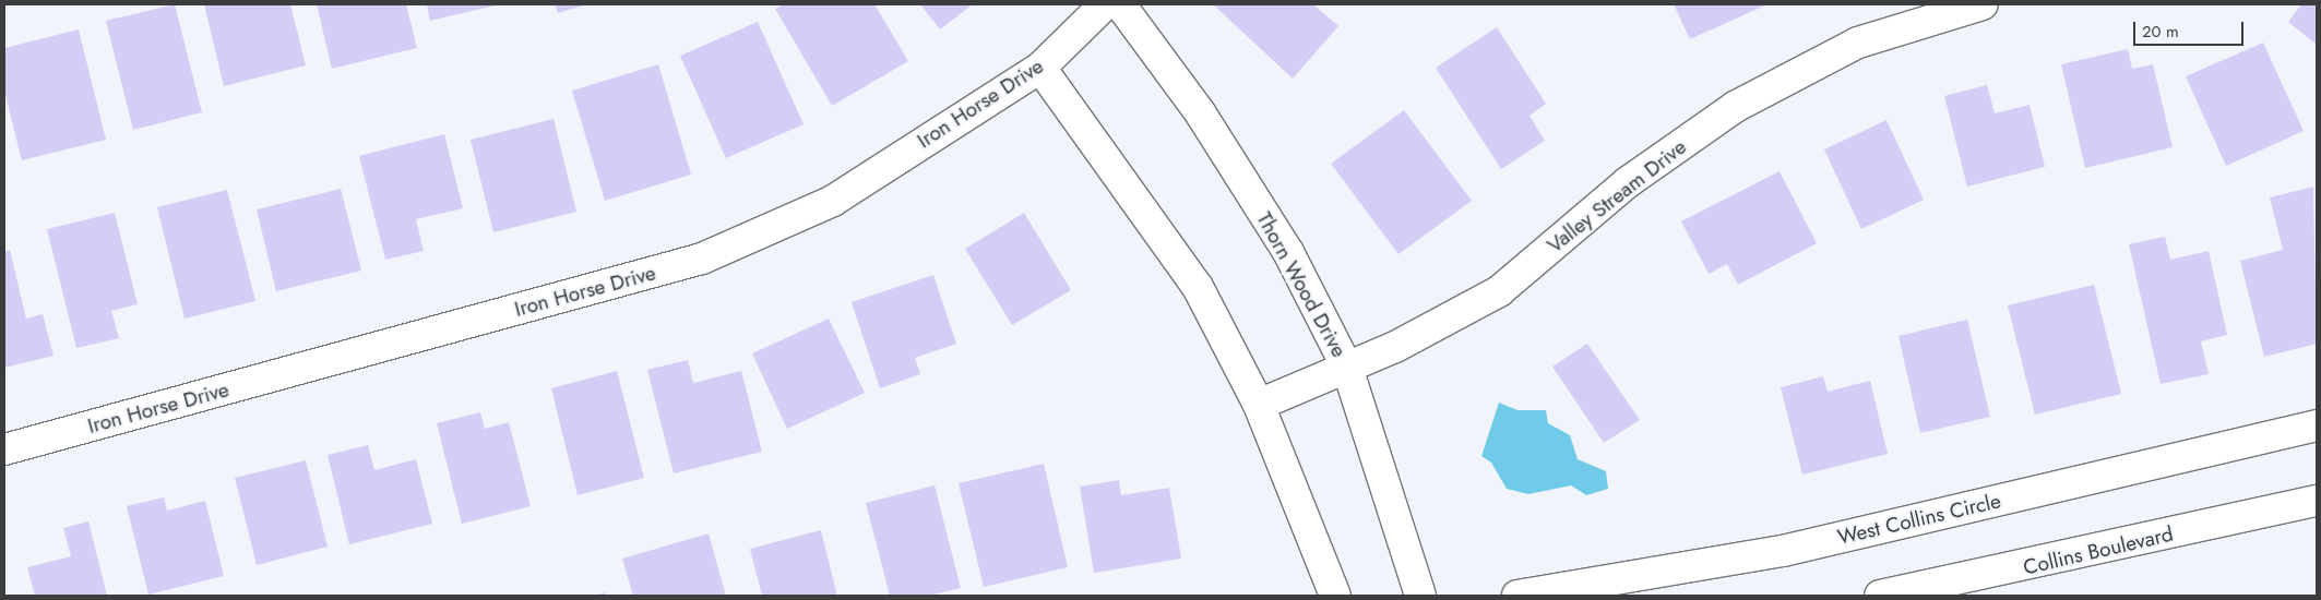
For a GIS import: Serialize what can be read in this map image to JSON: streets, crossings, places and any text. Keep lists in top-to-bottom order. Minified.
{"streets":{"street":["Iron Horse Drive","Valley Stream Drive","Thorn Wood Drive","West Collins Circle","Collins Boulevard"]},"crossings":[["Valley Stream Drive","Thorn Wood Drive"]],"scale_bar":"20 m"}
